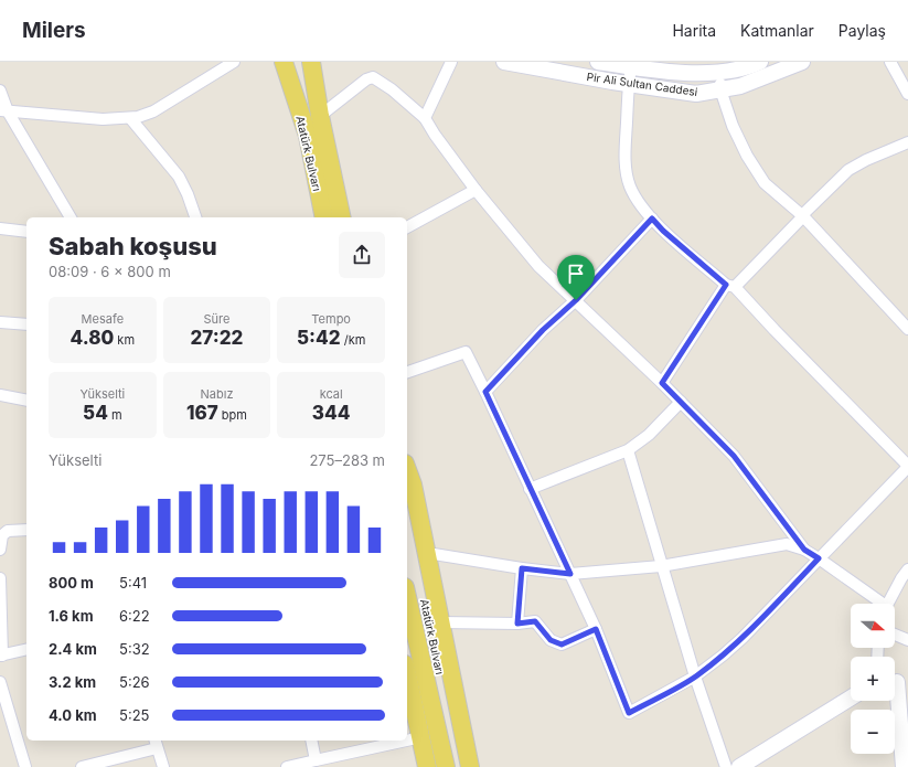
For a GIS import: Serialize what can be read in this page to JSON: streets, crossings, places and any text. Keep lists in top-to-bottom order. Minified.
{"streets":{"main road":["Pir Ali Sultan Caddesi","Atatürk Bulvarı"]},"north":"right","page":{"header":"Milers","nav":["Harita","Katmanlar","Paylaş"],"heading":["Sabah koşusu","08:09 · 6 × 800 m"],"stats":[["Mesafe","4.80 km"],["Süre","27:22"],["Tempo","5:42 /km"],["Yükselti","54 m"],["Nabız","167 bpm"],["kcal","344"]],"chart":["Yükselti","275–283 m"],"list":[{"name":"800 m","note":"5:41"},{"name":"1.6 km","note":"6:22"},{"name":"2.4 km","note":"5:32"},{"name":"3.2 km","note":"5:26"},{"name":"4.0 km","note":"5:25"}],"map_buttons":["+","−"]}}
